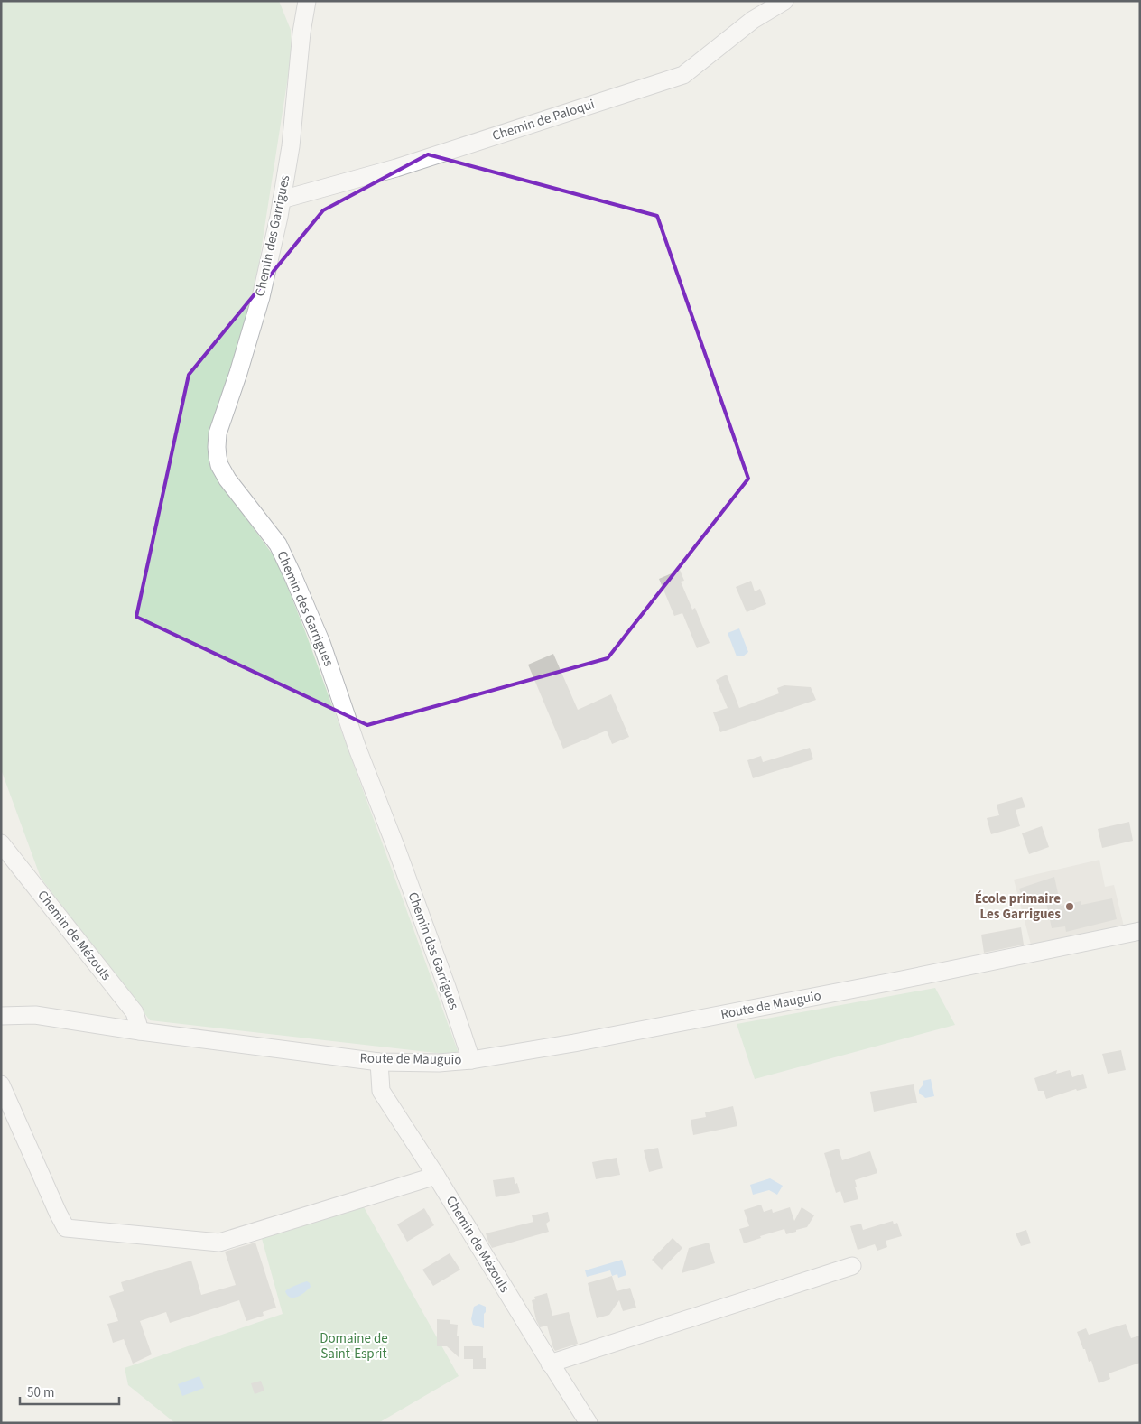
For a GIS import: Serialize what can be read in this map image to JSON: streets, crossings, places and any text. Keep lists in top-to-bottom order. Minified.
{"streets":{"street":["Chemin de Paloqui","Chemin des Garrigues","Chemin de Mézouls","Route de Mauguio"]},"crossings":[["Chemin de Paloqui","Chemin des Garrigues"],["Chemin des Garrigues","Route de Mauguio"],["Chemin de Mézouls","Route de Mauguio"]],"parks":["Domaine de Saint-Esprit"],"places":["École primaire Les Garrigues"],"scale_bar":"50 m"}
